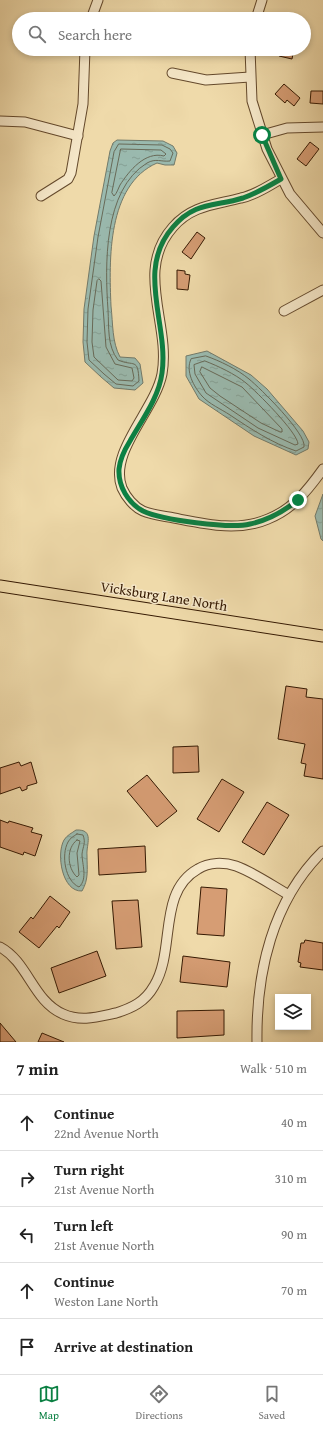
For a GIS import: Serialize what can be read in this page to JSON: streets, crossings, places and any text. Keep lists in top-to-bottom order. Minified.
{"streets":{"main road":["Vicksburg Lane North"]},"page":{"search":"Search here","heading":["7 min","Walk · 510 m"],"list":[["Continue","22nd Avenue North","40 m"],["Turn right","21st Avenue North","310 m"],["Turn left","21st Avenue North","90 m"],["Continue","Weston Lane North","70 m"],"Arrive at destination"],"nav":["Map","Directions","Saved"]}}
